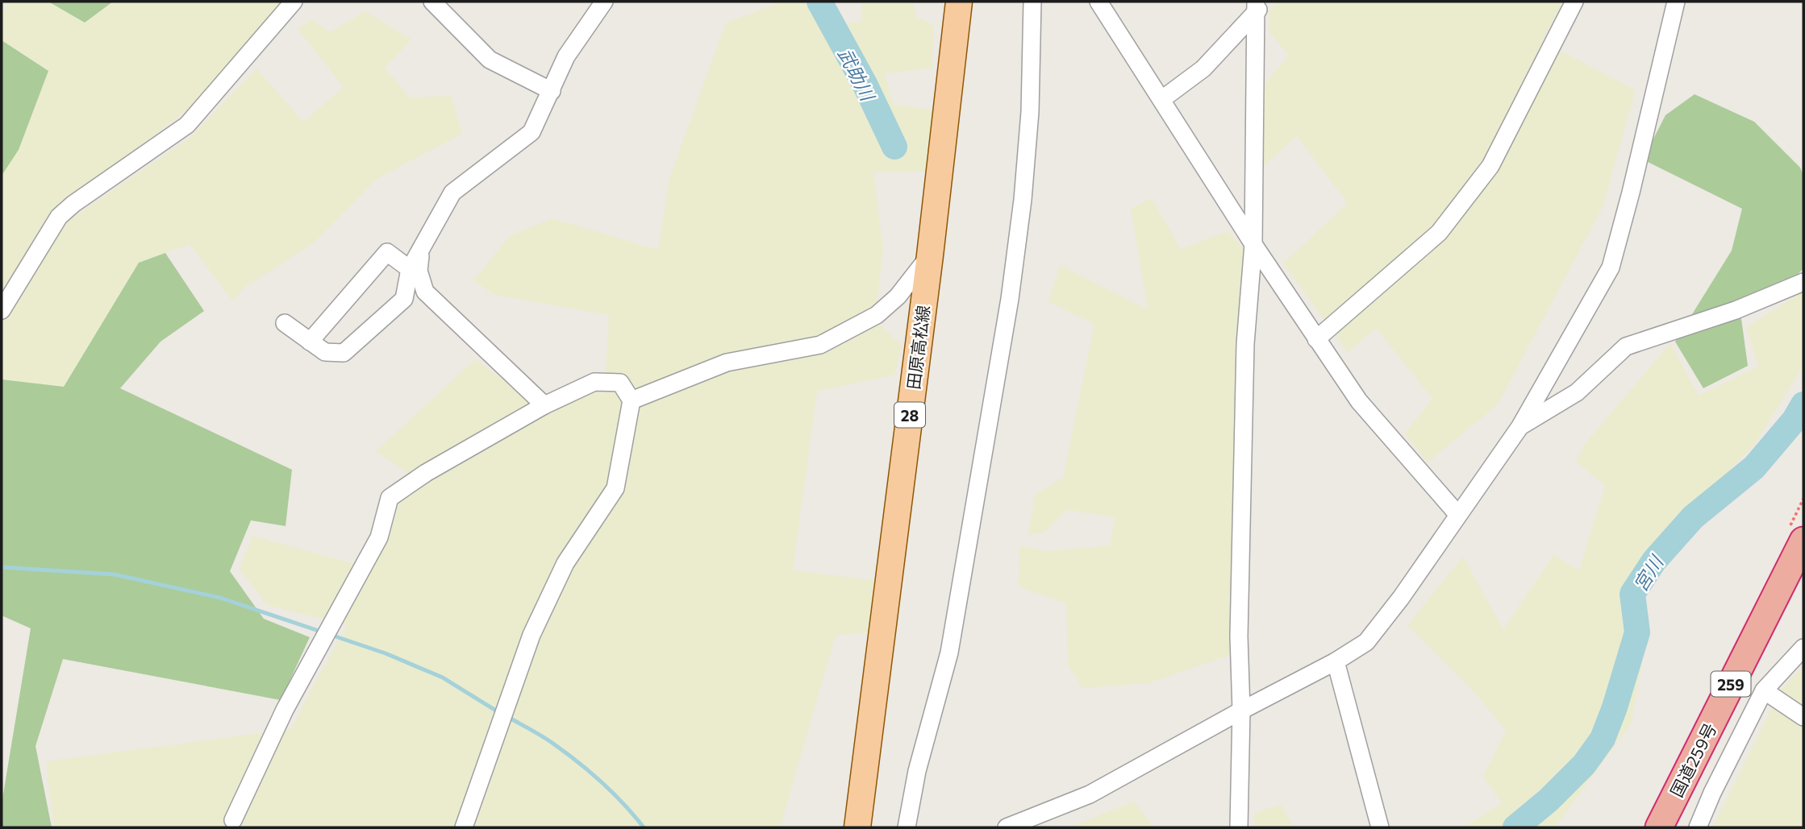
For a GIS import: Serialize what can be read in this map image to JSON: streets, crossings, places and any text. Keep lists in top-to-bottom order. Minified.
{"streets":{"highway":["259","国道259号"],"main road":["田原高松線","28"]},"water":["武助川","宮川"]}
